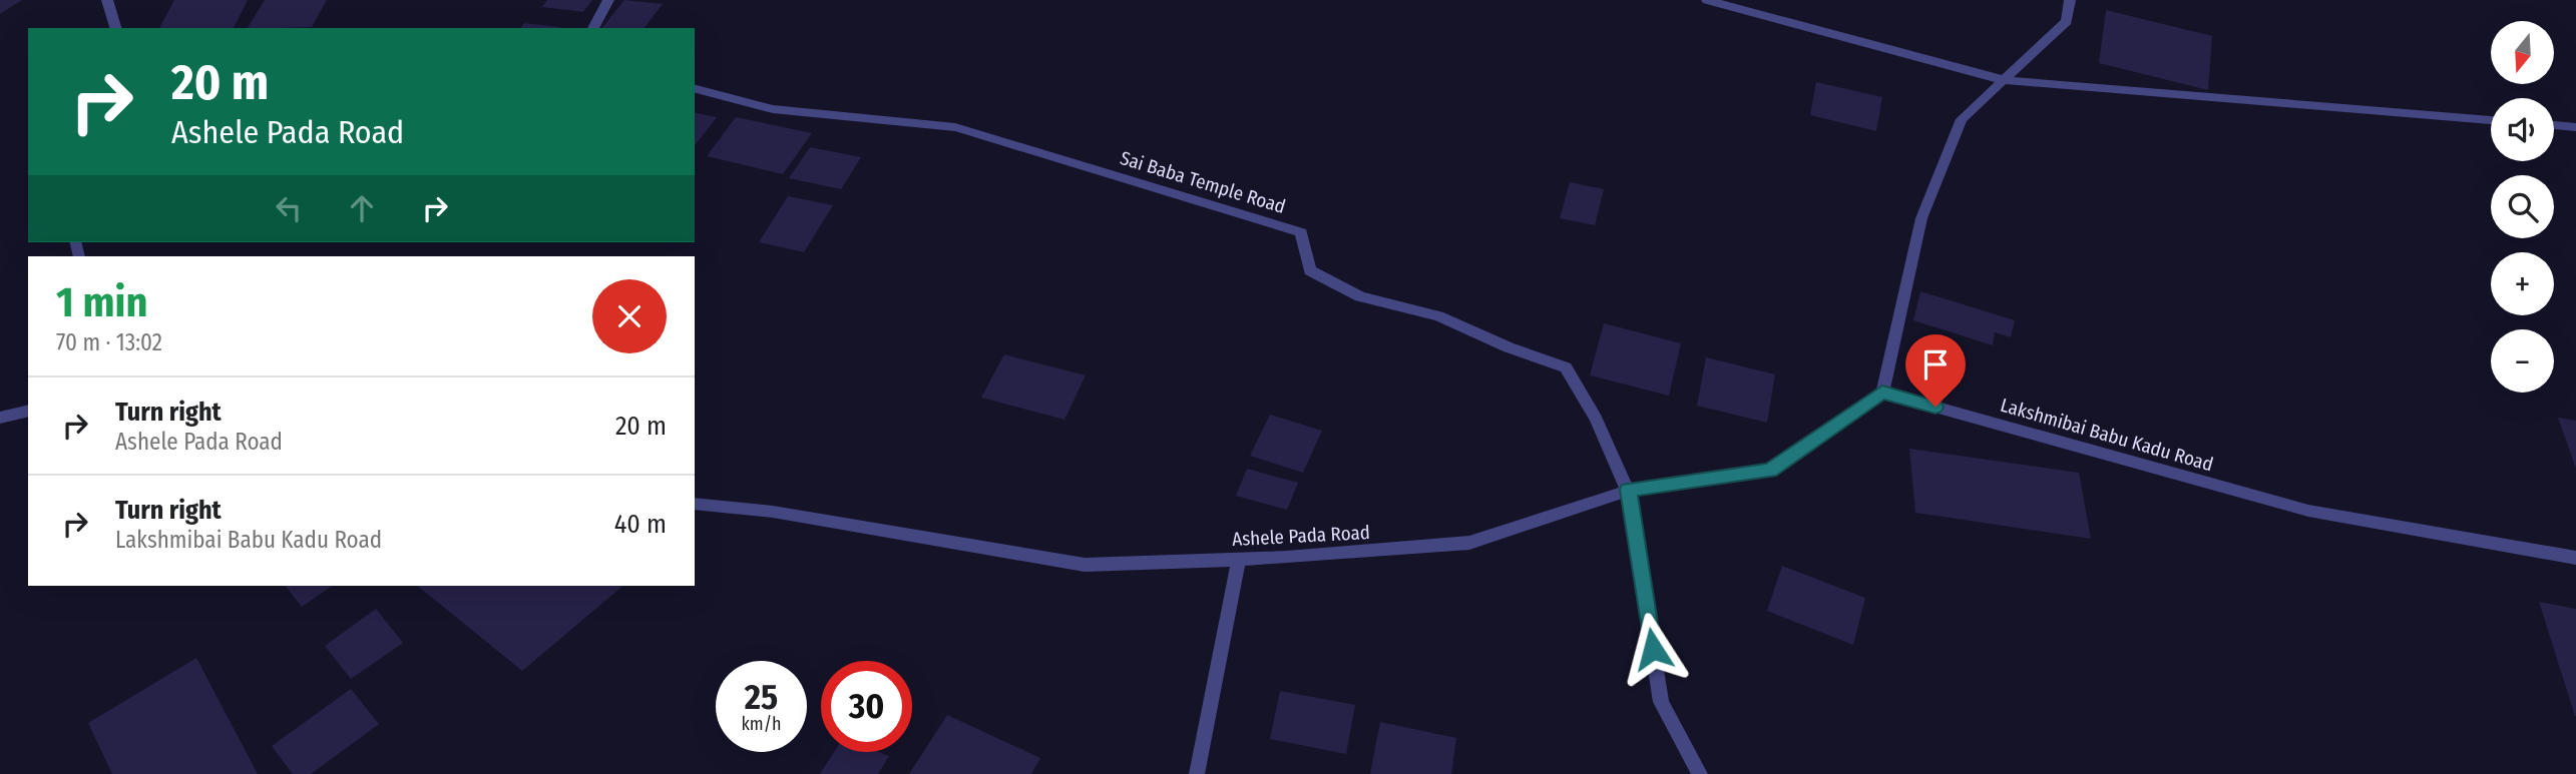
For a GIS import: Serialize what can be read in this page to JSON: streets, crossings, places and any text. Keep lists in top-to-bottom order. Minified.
{"streets":{"street":["Sai Baba Temple Road","Lakshmibai Babu Kadu Road","Ashele Pada Road"]},"crossings":[["Sai Baba Temple Road","Ashele Pada Road"],["Lakshmibai Babu Kadu Road","Ashele Pada Road"]],"north":"bottom","page":{"map_buttons":["+","−"],"turn":["20 m","Ashele Pada Road"],"heading":["1 min","70 m · 13:02"],"list":[{"name":"Turn right","note":"Ashele Pada Road","value":"20 m"},{"name":"Turn right","note":"Lakshmibai Babu Kadu Road","value":"40 m"}],"speed":"25 km/h","limit":"30"}}
